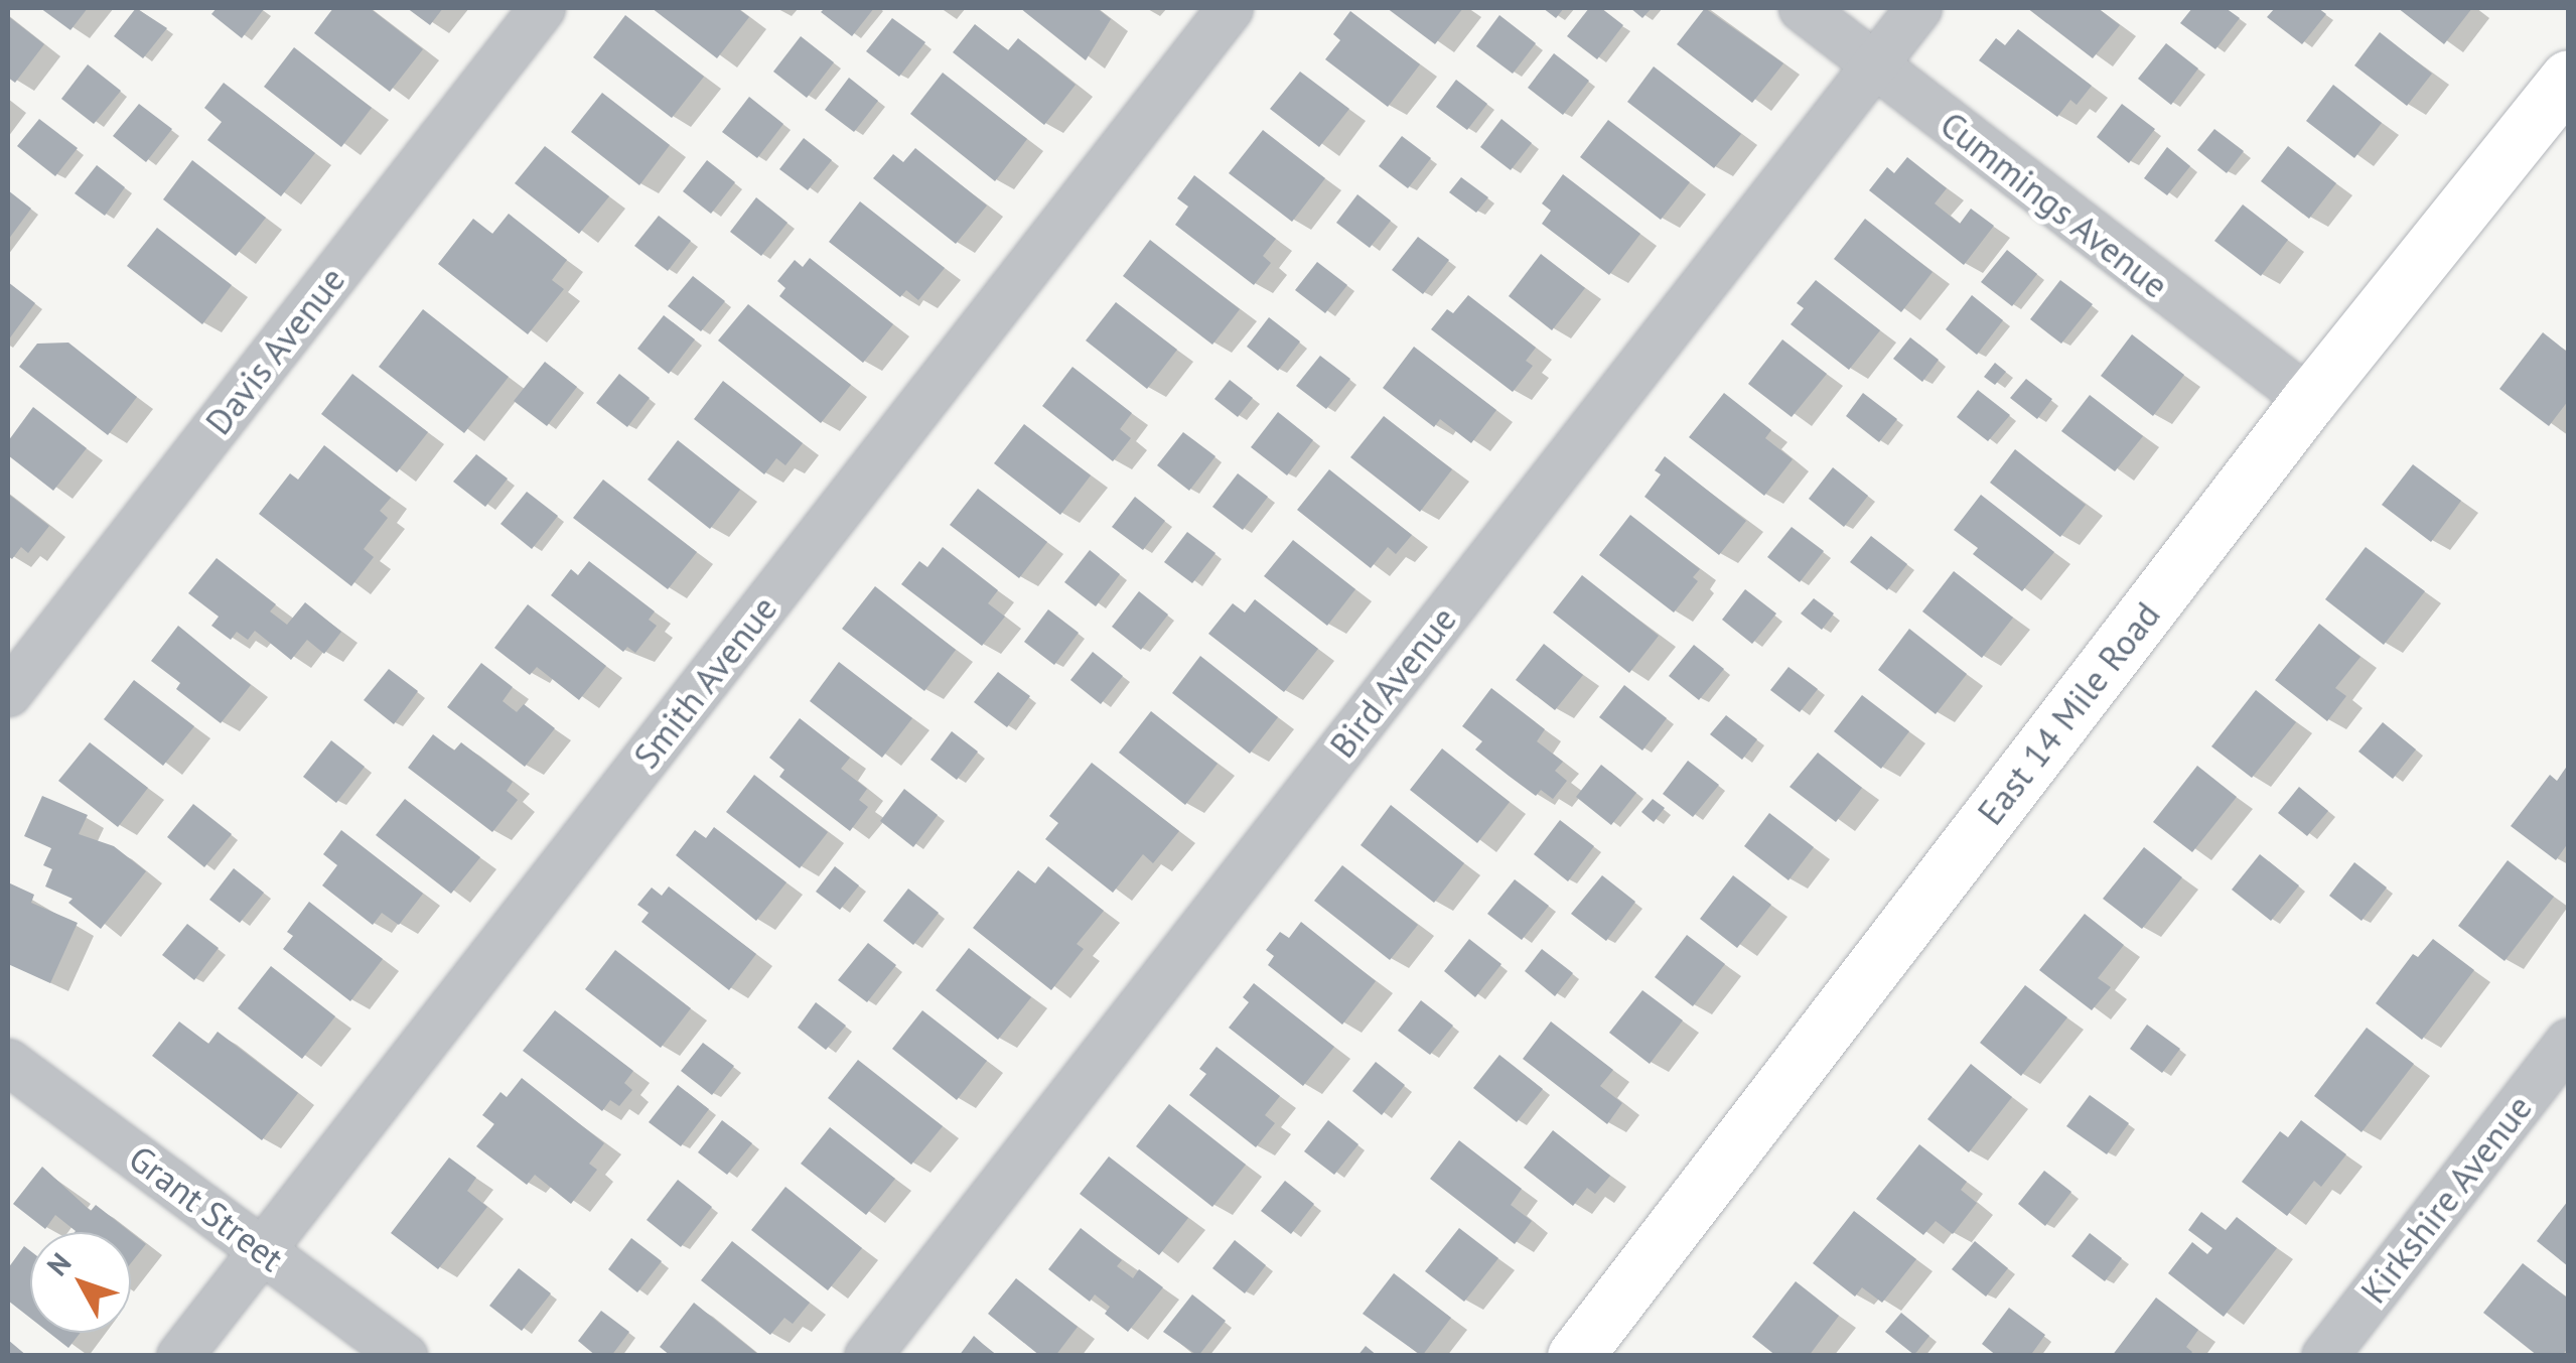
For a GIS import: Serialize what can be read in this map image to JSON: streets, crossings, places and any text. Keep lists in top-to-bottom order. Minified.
{"streets":{"main road":["East 14 Mile Road"],"street":["Cummings Avenue","Davis Avenue","Smith Avenue","Bird Avenue","Kirkshire Avenue","Grant Street"]},"crossings":[["Cummings Avenue","Bird Avenue"],["Cummings Avenue","East 14 Mile Road"],["Smith Avenue","Grant Street"]],"north":"top left"}
